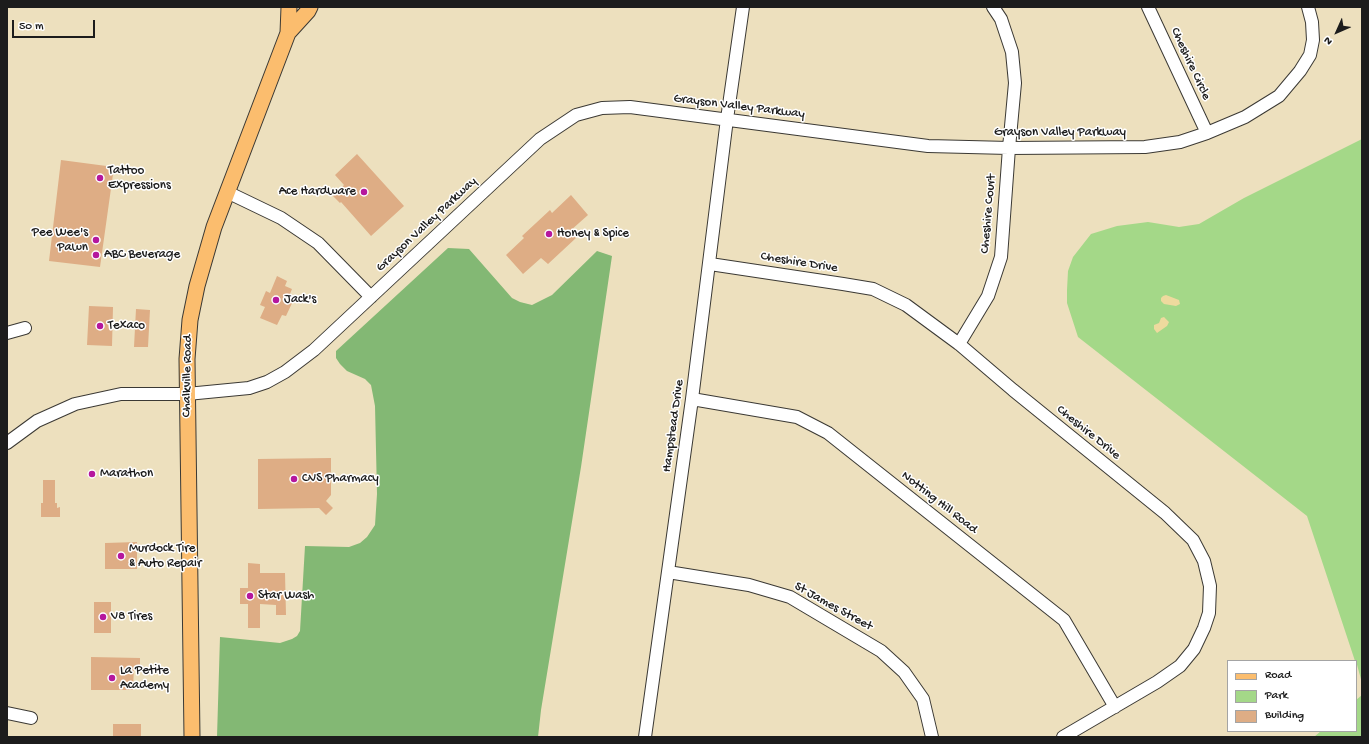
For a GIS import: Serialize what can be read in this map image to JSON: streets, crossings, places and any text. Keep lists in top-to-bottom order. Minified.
{"streets":{"main road":["Chalkville Road"],"street":["Cheshire Circle","Grayson Valley Parkway","Cheshire Court","Cheshire Drive","Hampstead Drive","Notting Hill Road","St James Street"]},"crossings":[["Cheshire Circle","Grayson Valley Parkway"],["Grayson Valley Parkway","Cheshire Court"],["Grayson Valley Parkway","Chalkville Road"],["Grayson Valley Parkway","Hampstead Drive"],["Cheshire Court","Cheshire Drive"],["Cheshire Drive","Hampstead Drive"],["Cheshire Drive","Notting Hill Road"],["Hampstead Drive","Notting Hill Road"],["Hampstead Drive","St James Street"]],"places":["Tattoo Expressions","Ace Hardware","Honey & Spice","Pee Wee's Pawn","ABC Beverage","Jack's","Texaco","Marathon","CVS Pharmacy","Murdock Tire & Auto Repair","Star Wash","V8 Tires","La Petite Academy"],"legend":["Road","Park","Building"],"scale_bar":"50 m","north":"bottom left"}
